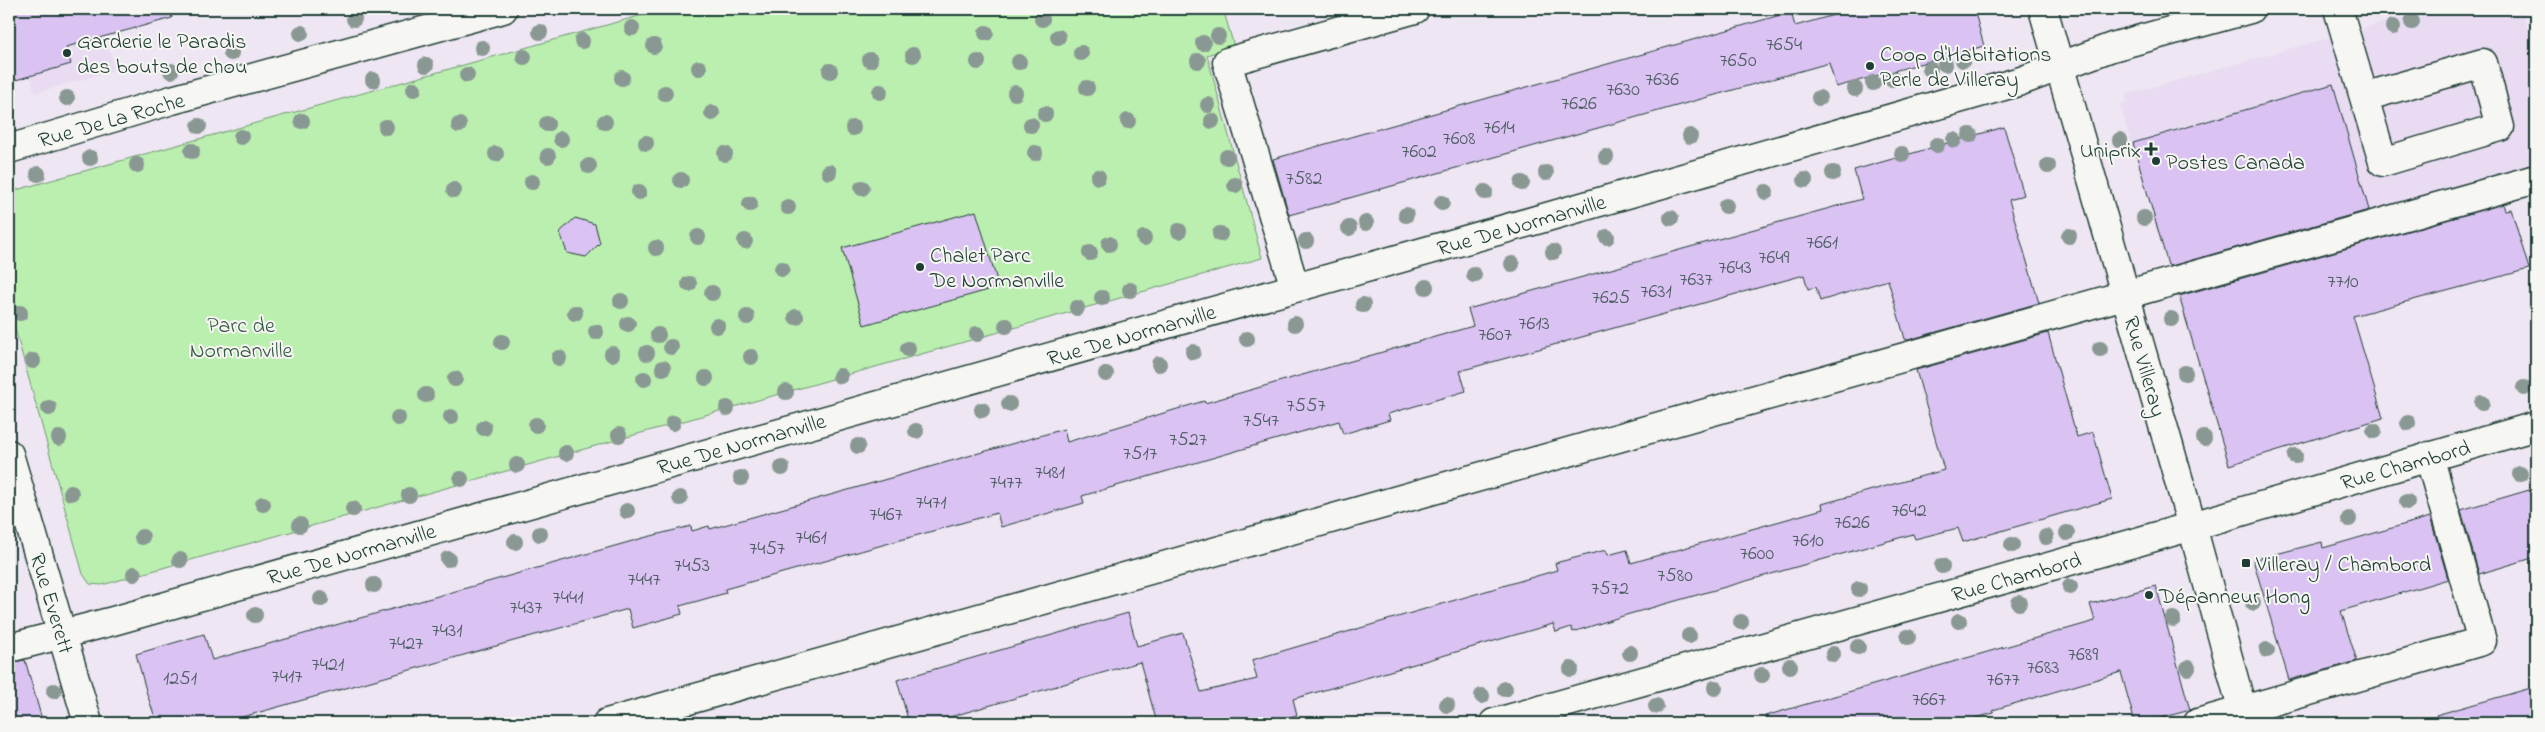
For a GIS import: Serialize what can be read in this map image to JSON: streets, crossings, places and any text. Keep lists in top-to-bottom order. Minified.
{"streets":{"street":["Rue De La Roche","Rue De Normanville","Rue Villeray","Rue Chambord","Rue Everett"]},"crossings":[["Rue De Normanville","Rue Villeray"],["Rue De Normanville","Rue Everett"],["Rue Villeray","Rue Chambord"]],"parks":["Parc de Normanville"],"places":{"other":["Garderie le Paradis des bouts de chou","Coop d'Habitations Perle de Villeray","Postes Canada","Chalet Parc De Normanville","Dépanneur Hong"],"health":["Uniprix"],"transit":["Villeray / Chambord"]},"house_numbers":["7654","7650","7636","7630","7626","7614","7608","7602","7582","7661","7649","7643","7637","7710","7631","7625","7613","7607","7557","7547","7527","7517","7481","7477","7471","7642","7467","7626","7461","7610","7457","7600","7453","7580","7447","7572","7441","7437","7431","7427","7689","7421","7683","7417","1251","7677","7667"]}
